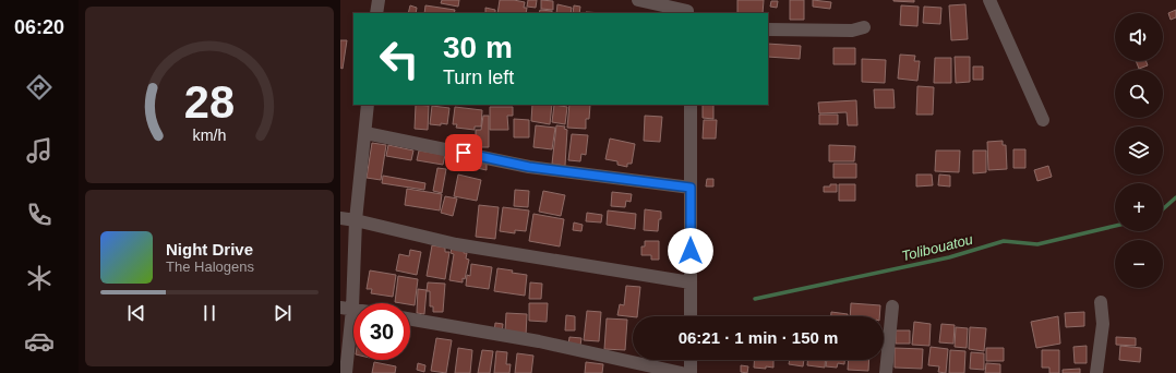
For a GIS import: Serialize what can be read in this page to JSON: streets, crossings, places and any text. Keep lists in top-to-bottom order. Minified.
{"water":["Tolibouatou"],"page":{"tabs":"06:20","map_buttons":["+","−"],"turn":["30 m","Turn left"],"song":["Night Drive","The Halogens"],"limit":"30","trip":"06:21 · 1 min · 150 m","gauge":["28","km/h"]}}
